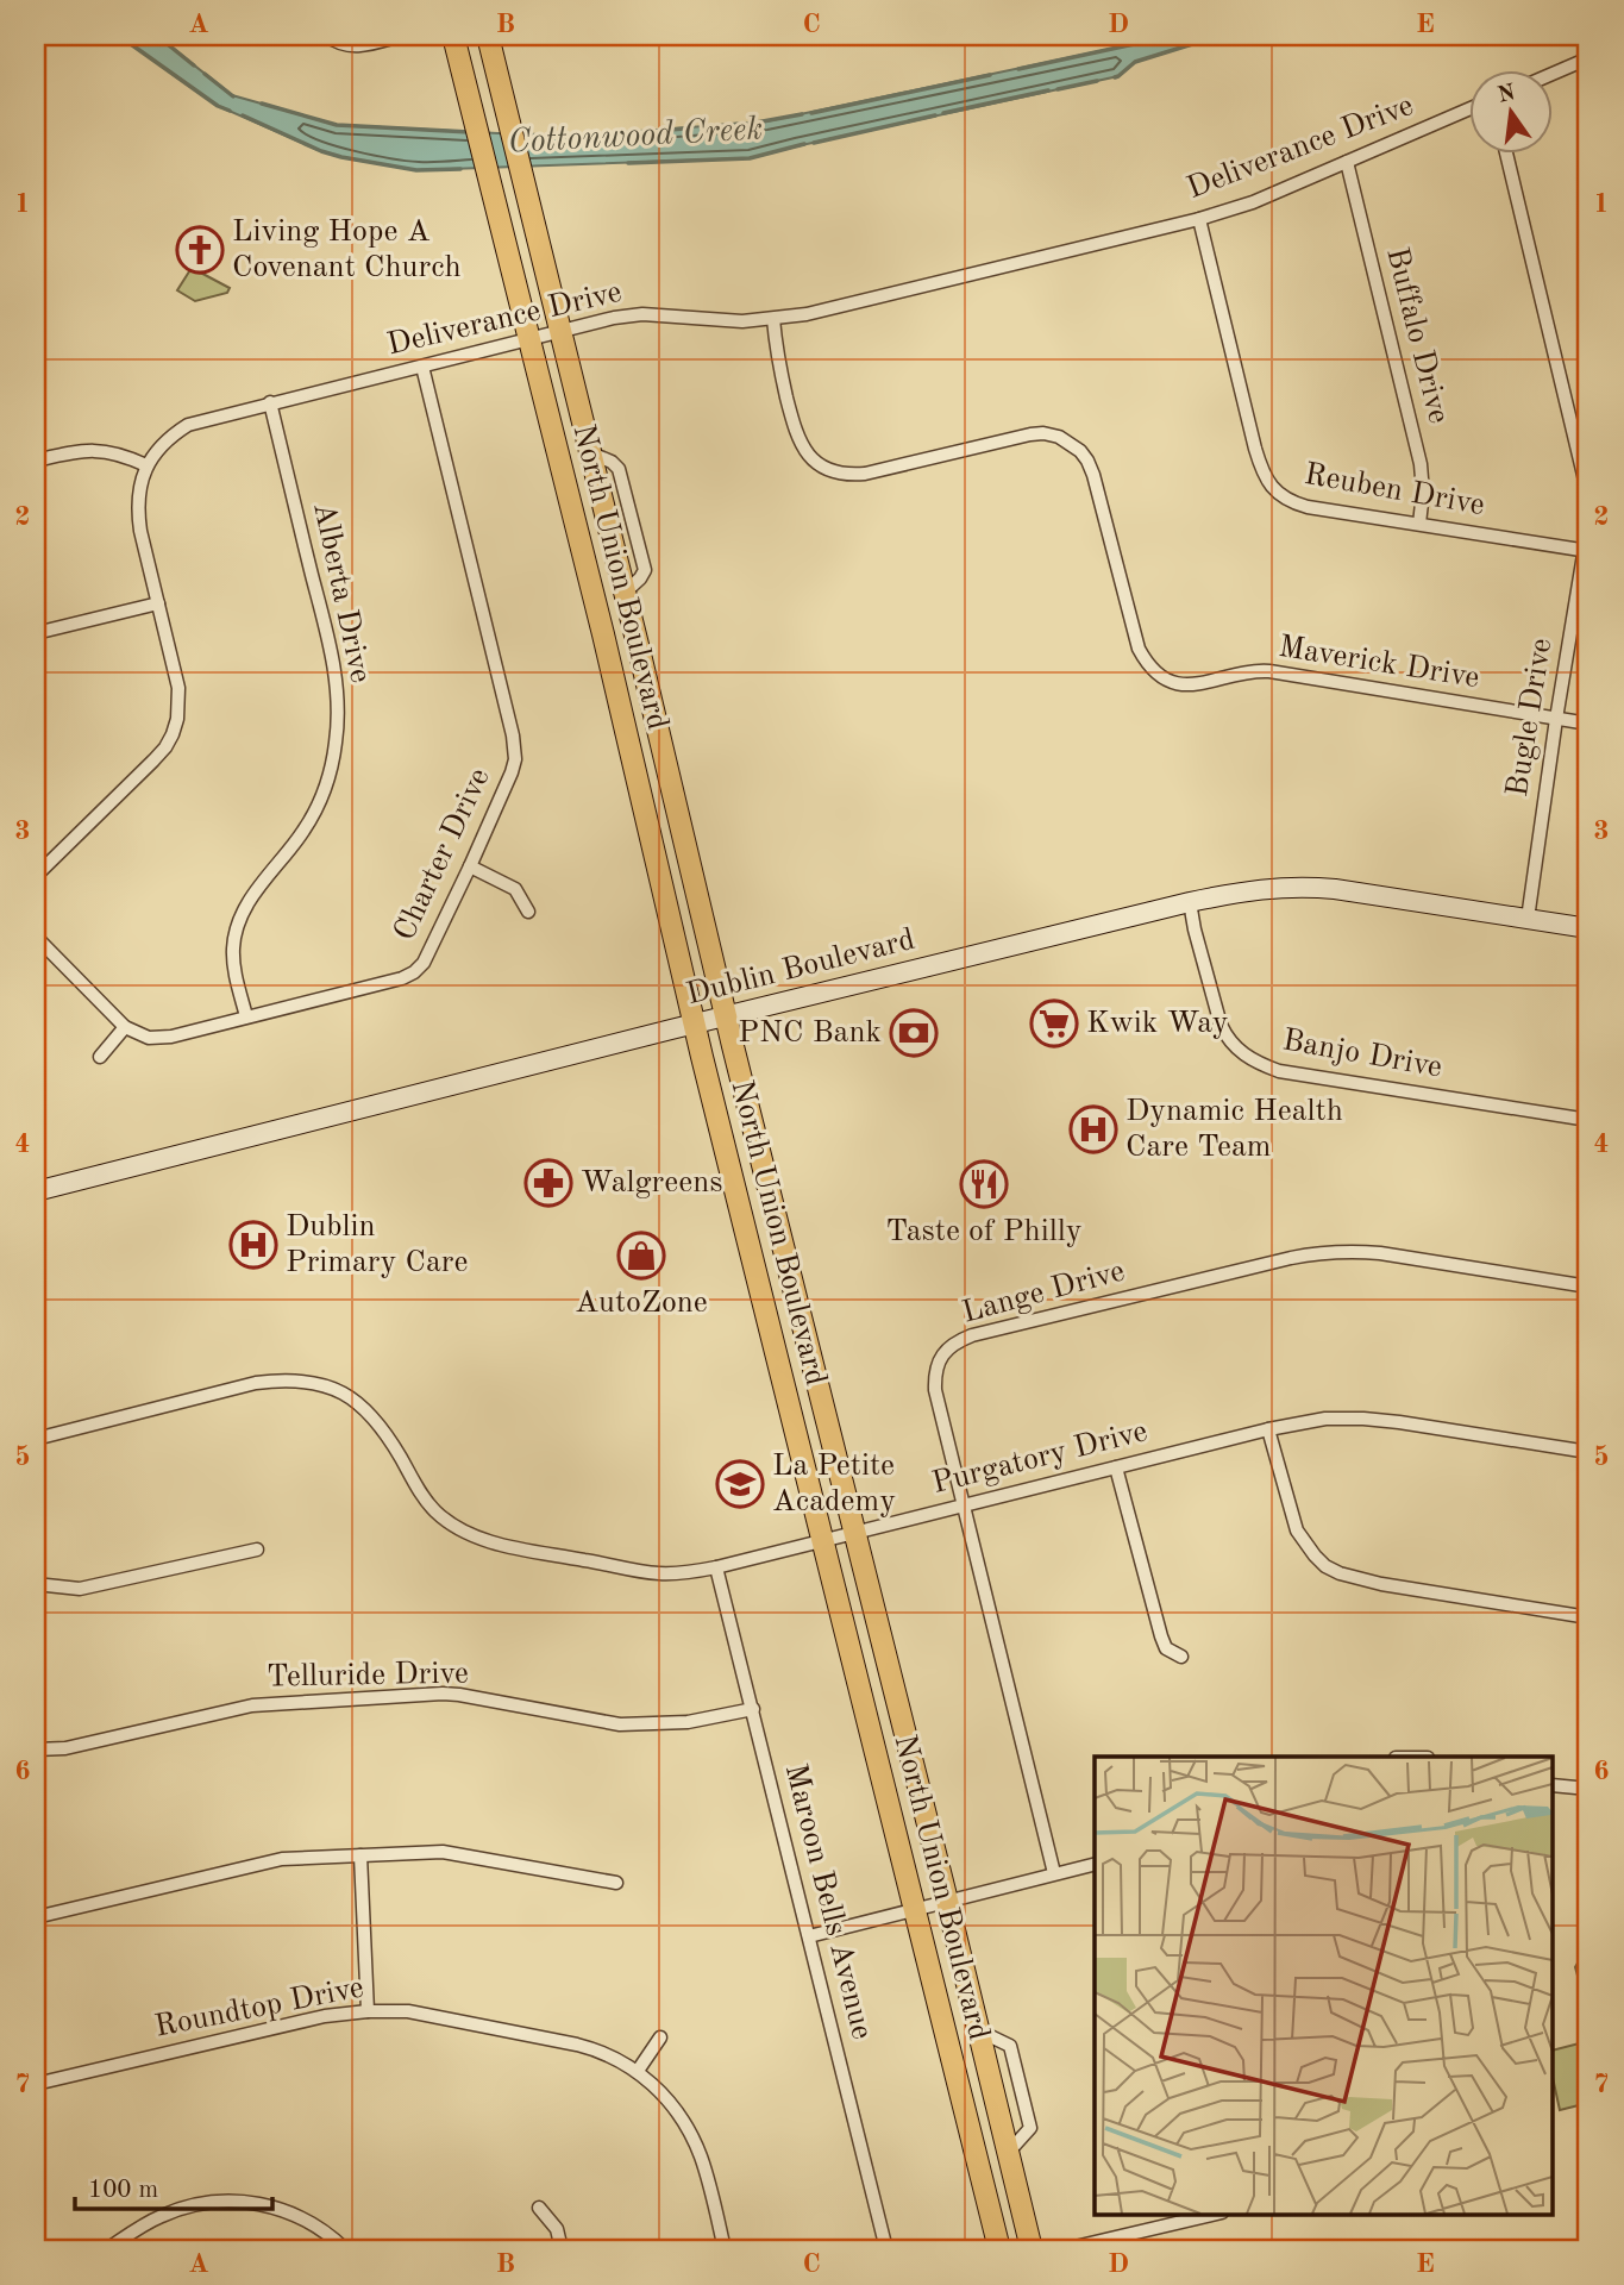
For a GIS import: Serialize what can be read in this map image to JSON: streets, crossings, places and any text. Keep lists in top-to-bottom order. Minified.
{"streets":{"main road":["North Union Boulevard","Dublin Boulevard"],"street":["Deliverance Drive","Buffalo Drive","Reuben Drive","Alberta Drive","Maverick Drive","Bugle Drive","Charter Drive","Banjo Drive","Lange Drive","Purgatory Drive","Telluride Drive","Maroon Bells Avenue","Roundtop Drive"]},"crossings":[["Deliverance Drive","Buffalo Drive"],["Deliverance Drive","Reuben Drive"],["Deliverance Drive","North Union Boulevard"],["Deliverance Drive","Alberta Drive"],["Deliverance Drive","Charter Drive"],["Buffalo Drive","Reuben Drive"],["Reuben Drive","Bugle Drive"],["North Union Boulevard","Dublin Boulevard"],["North Union Boulevard","Purgatory Drive"],["Alberta Drive","Charter Drive"],["Maverick Drive","Bugle Drive"],["Bugle Drive","Dublin Boulevard"],["Dublin Boulevard","Banjo Drive"],["Lange Drive","Purgatory Drive"],["Purgatory Drive","Maroon Bells Avenue"],["Telluride Drive","Maroon Bells Avenue"]],"water":["Cottonwood Creek"],"places":{"church":["Living Hope A Covenant Church"],"supermarket":["Kwik Way"],"bank":["PNC Bank"],"hospital":["Dynamic Health Care Team","Dublin Primary Care"],"pharmacy":["Walgreens"],"restaurant":["Taste of Philly"],"shop":["AutoZone"],"school or university":["La Petite Academy"]},"scale_bar":"100 m","north":"top","grid":{"columns":["A","B","C","D","E"],"rows":["1","2","3","4","5","6","7"]}}
